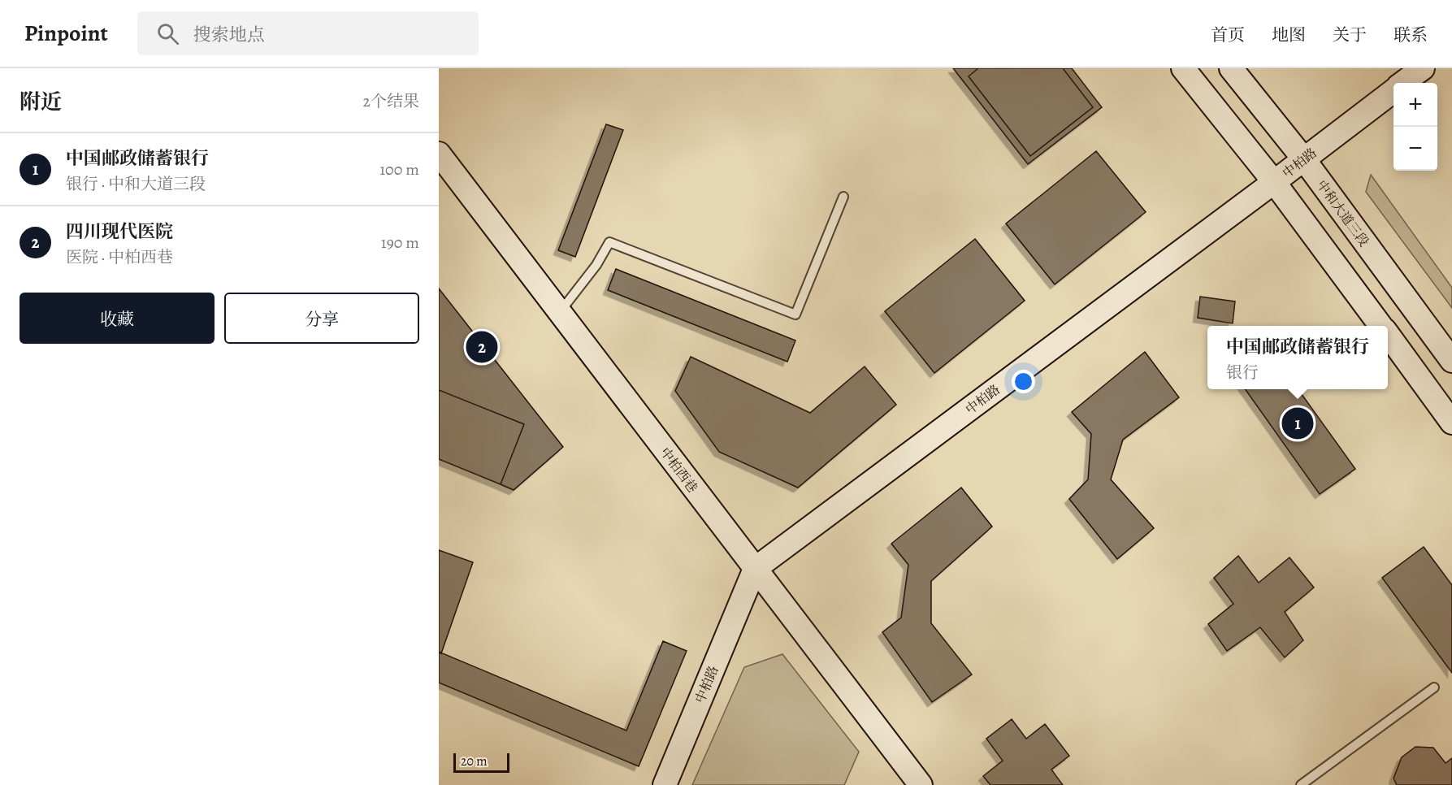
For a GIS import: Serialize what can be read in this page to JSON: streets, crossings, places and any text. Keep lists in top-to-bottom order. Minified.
{"streets":{"street":["中柏路","中和大道三段","中柏西巷"]},"crossings":[["中柏路","中和大道三段"],["中柏路","中柏西巷"]],"scale_bar":"20 m","page":{"header":"Pinpoint","search":"搜索地点","nav":["首页","地图","关于","联系"],"heading":["附近","2个结果"],"map_buttons":["+","−"],"list":[{"mark":"1","name":"中国邮政储蓄银行","note":"银行 · 中和大道三段","value":"100 m"},{"mark":"2","name":"四川现代医院","note":"医院 · 中柏西巷","value":"190 m"}],"buttons":["收藏","分享"],"popup":["中国邮政储蓄银行","银行"],"pins":["2","1"],"scale":"20 m"}}
